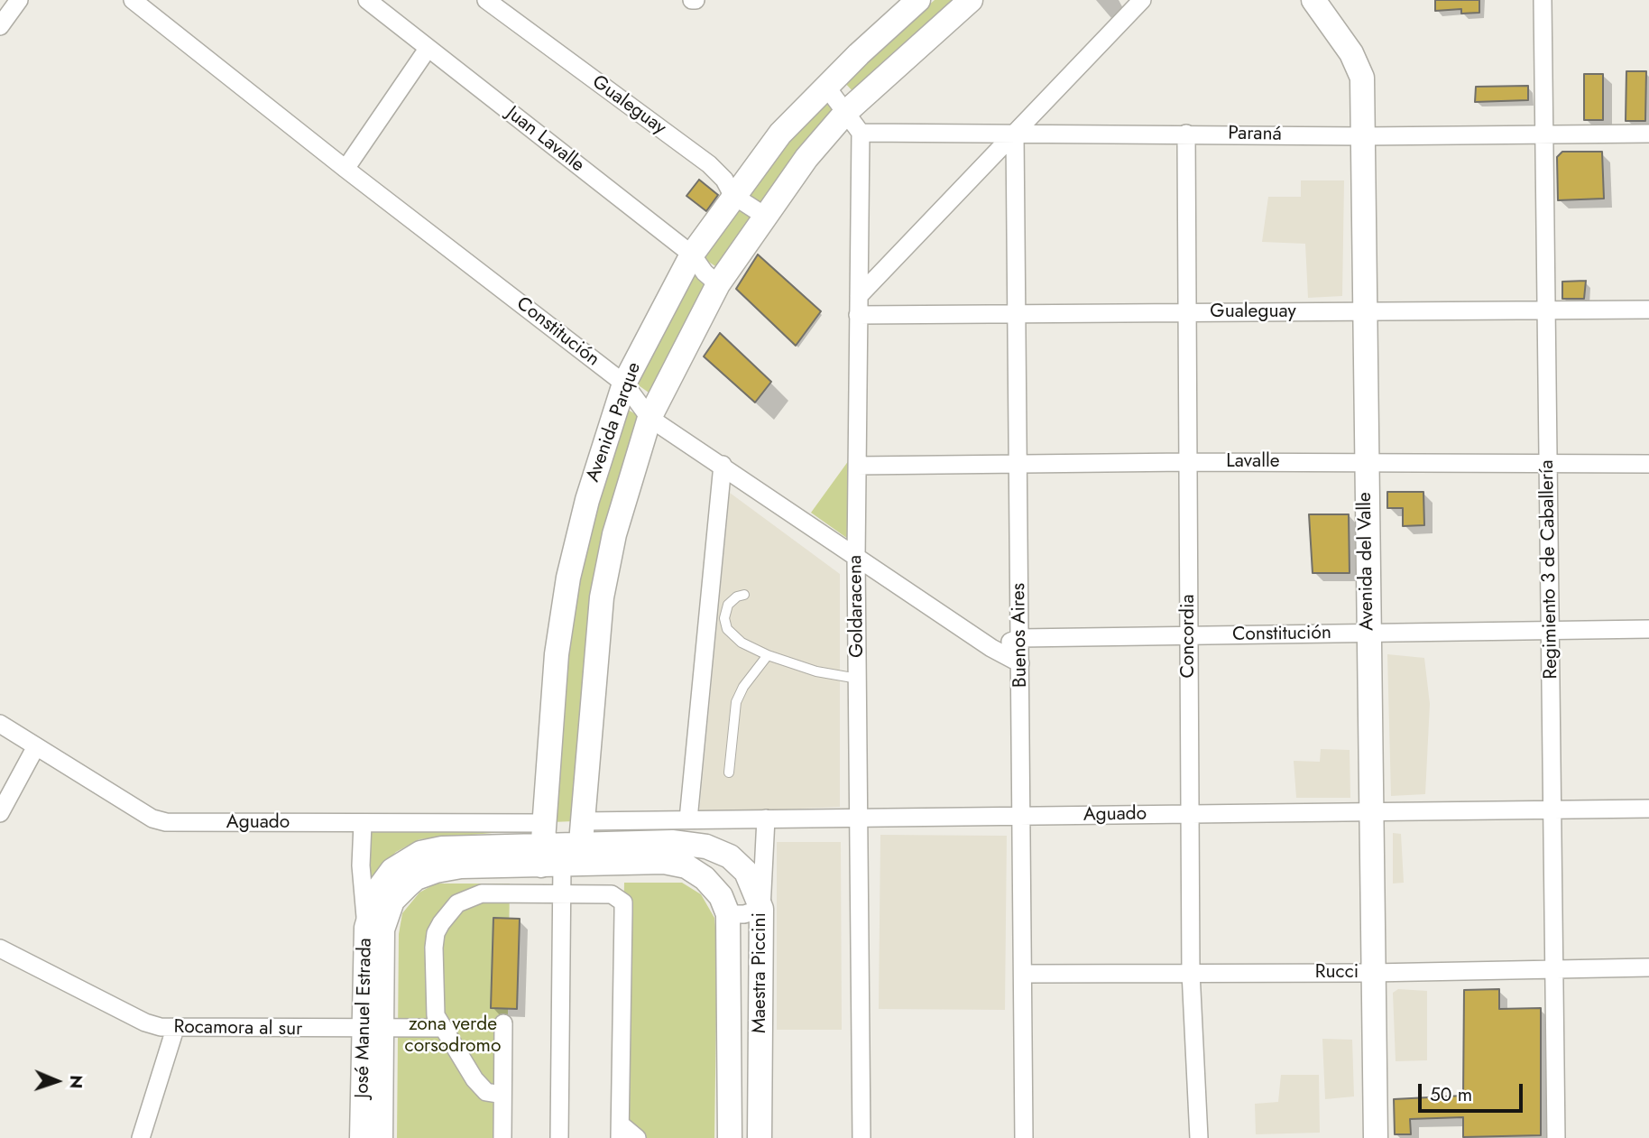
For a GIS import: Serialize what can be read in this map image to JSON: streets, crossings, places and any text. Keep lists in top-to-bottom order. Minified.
{"streets":{"main road":["Avenida Parque","Avenida del Valle","Maestra Piccini","José Manuel Estrada"],"street":["Gualeguay","Paraná","Juan Lavalle","Constitución","Lavalle","Regimiento 3 de Caballería","Goldaracena","Buenos Aires","Concordia","Aguado","Rucci","Rocamora al sur"]},"crossings":[["Gualeguay","Avenida Parque"],["Gualeguay","Avenida del Valle"],["Gualeguay","Regimiento 3 de Caballería"],["Gualeguay","Goldaracena"],["Gualeguay","Buenos Aires"],["Gualeguay","Concordia"],["Paraná","Avenida del Valle"],["Paraná","Regimiento 3 de Caballería"],["Paraná","Goldaracena"],["Paraná","Buenos Aires"],["Paraná","Concordia"],["Juan Lavalle","Avenida Parque"],["Constitución","Avenida Parque"],["Constitución","Avenida del Valle"],["Constitución","Regimiento 3 de Caballería"],["Constitución","Goldaracena"],["Constitución","Buenos Aires"],["Constitución","Concordia"],["Avenida Parque","Aguado"],["Avenida Parque","Maestra Piccini"],["Avenida Parque","José Manuel Estrada"],["Lavalle","Avenida del Valle"],["Lavalle","Regimiento 3 de Caballería"],["Lavalle","Goldaracena"],["Lavalle","Buenos Aires"],["Lavalle","Concordia"],["Avenida del Valle","Aguado"],["Avenida del Valle","Rucci"],["Regimiento 3 de Caballería","Aguado"],["Regimiento 3 de Caballería","Rucci"],["Goldaracena","Aguado"],["Buenos Aires","Aguado"],["Buenos Aires","Rucci"],["Concordia","Aguado"],["Concordia","Rucci"],["Aguado","Maestra Piccini"],["Aguado","José Manuel Estrada"],["Maestra Piccini","José Manuel Estrada"],["José Manuel Estrada","Rocamora al sur"]],"parks":["zona verde corsodromo"],"scale_bar":"50 m","north":"right"}
